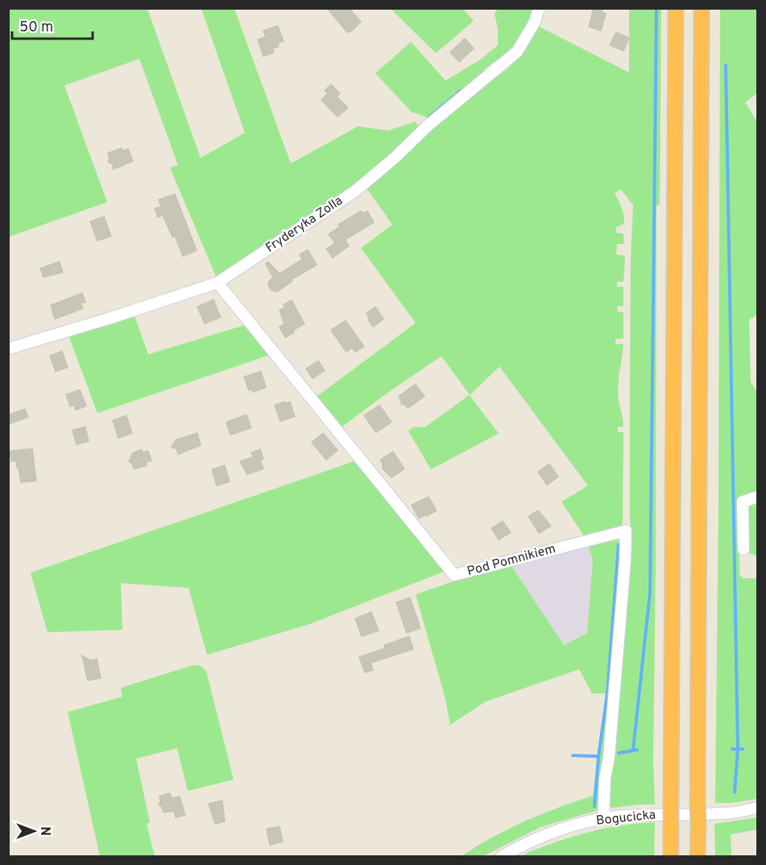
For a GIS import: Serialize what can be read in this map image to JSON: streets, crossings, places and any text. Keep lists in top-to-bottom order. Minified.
{"streets":{"street":["Fryderyka Zolla","Pod Pomnikiem","Bogucicka"]},"crossings":[["Fryderyka Zolla","Pod Pomnikiem"],["Pod Pomnikiem","Bogucicka"]],"scale_bar":"50 m","north":"right"}
